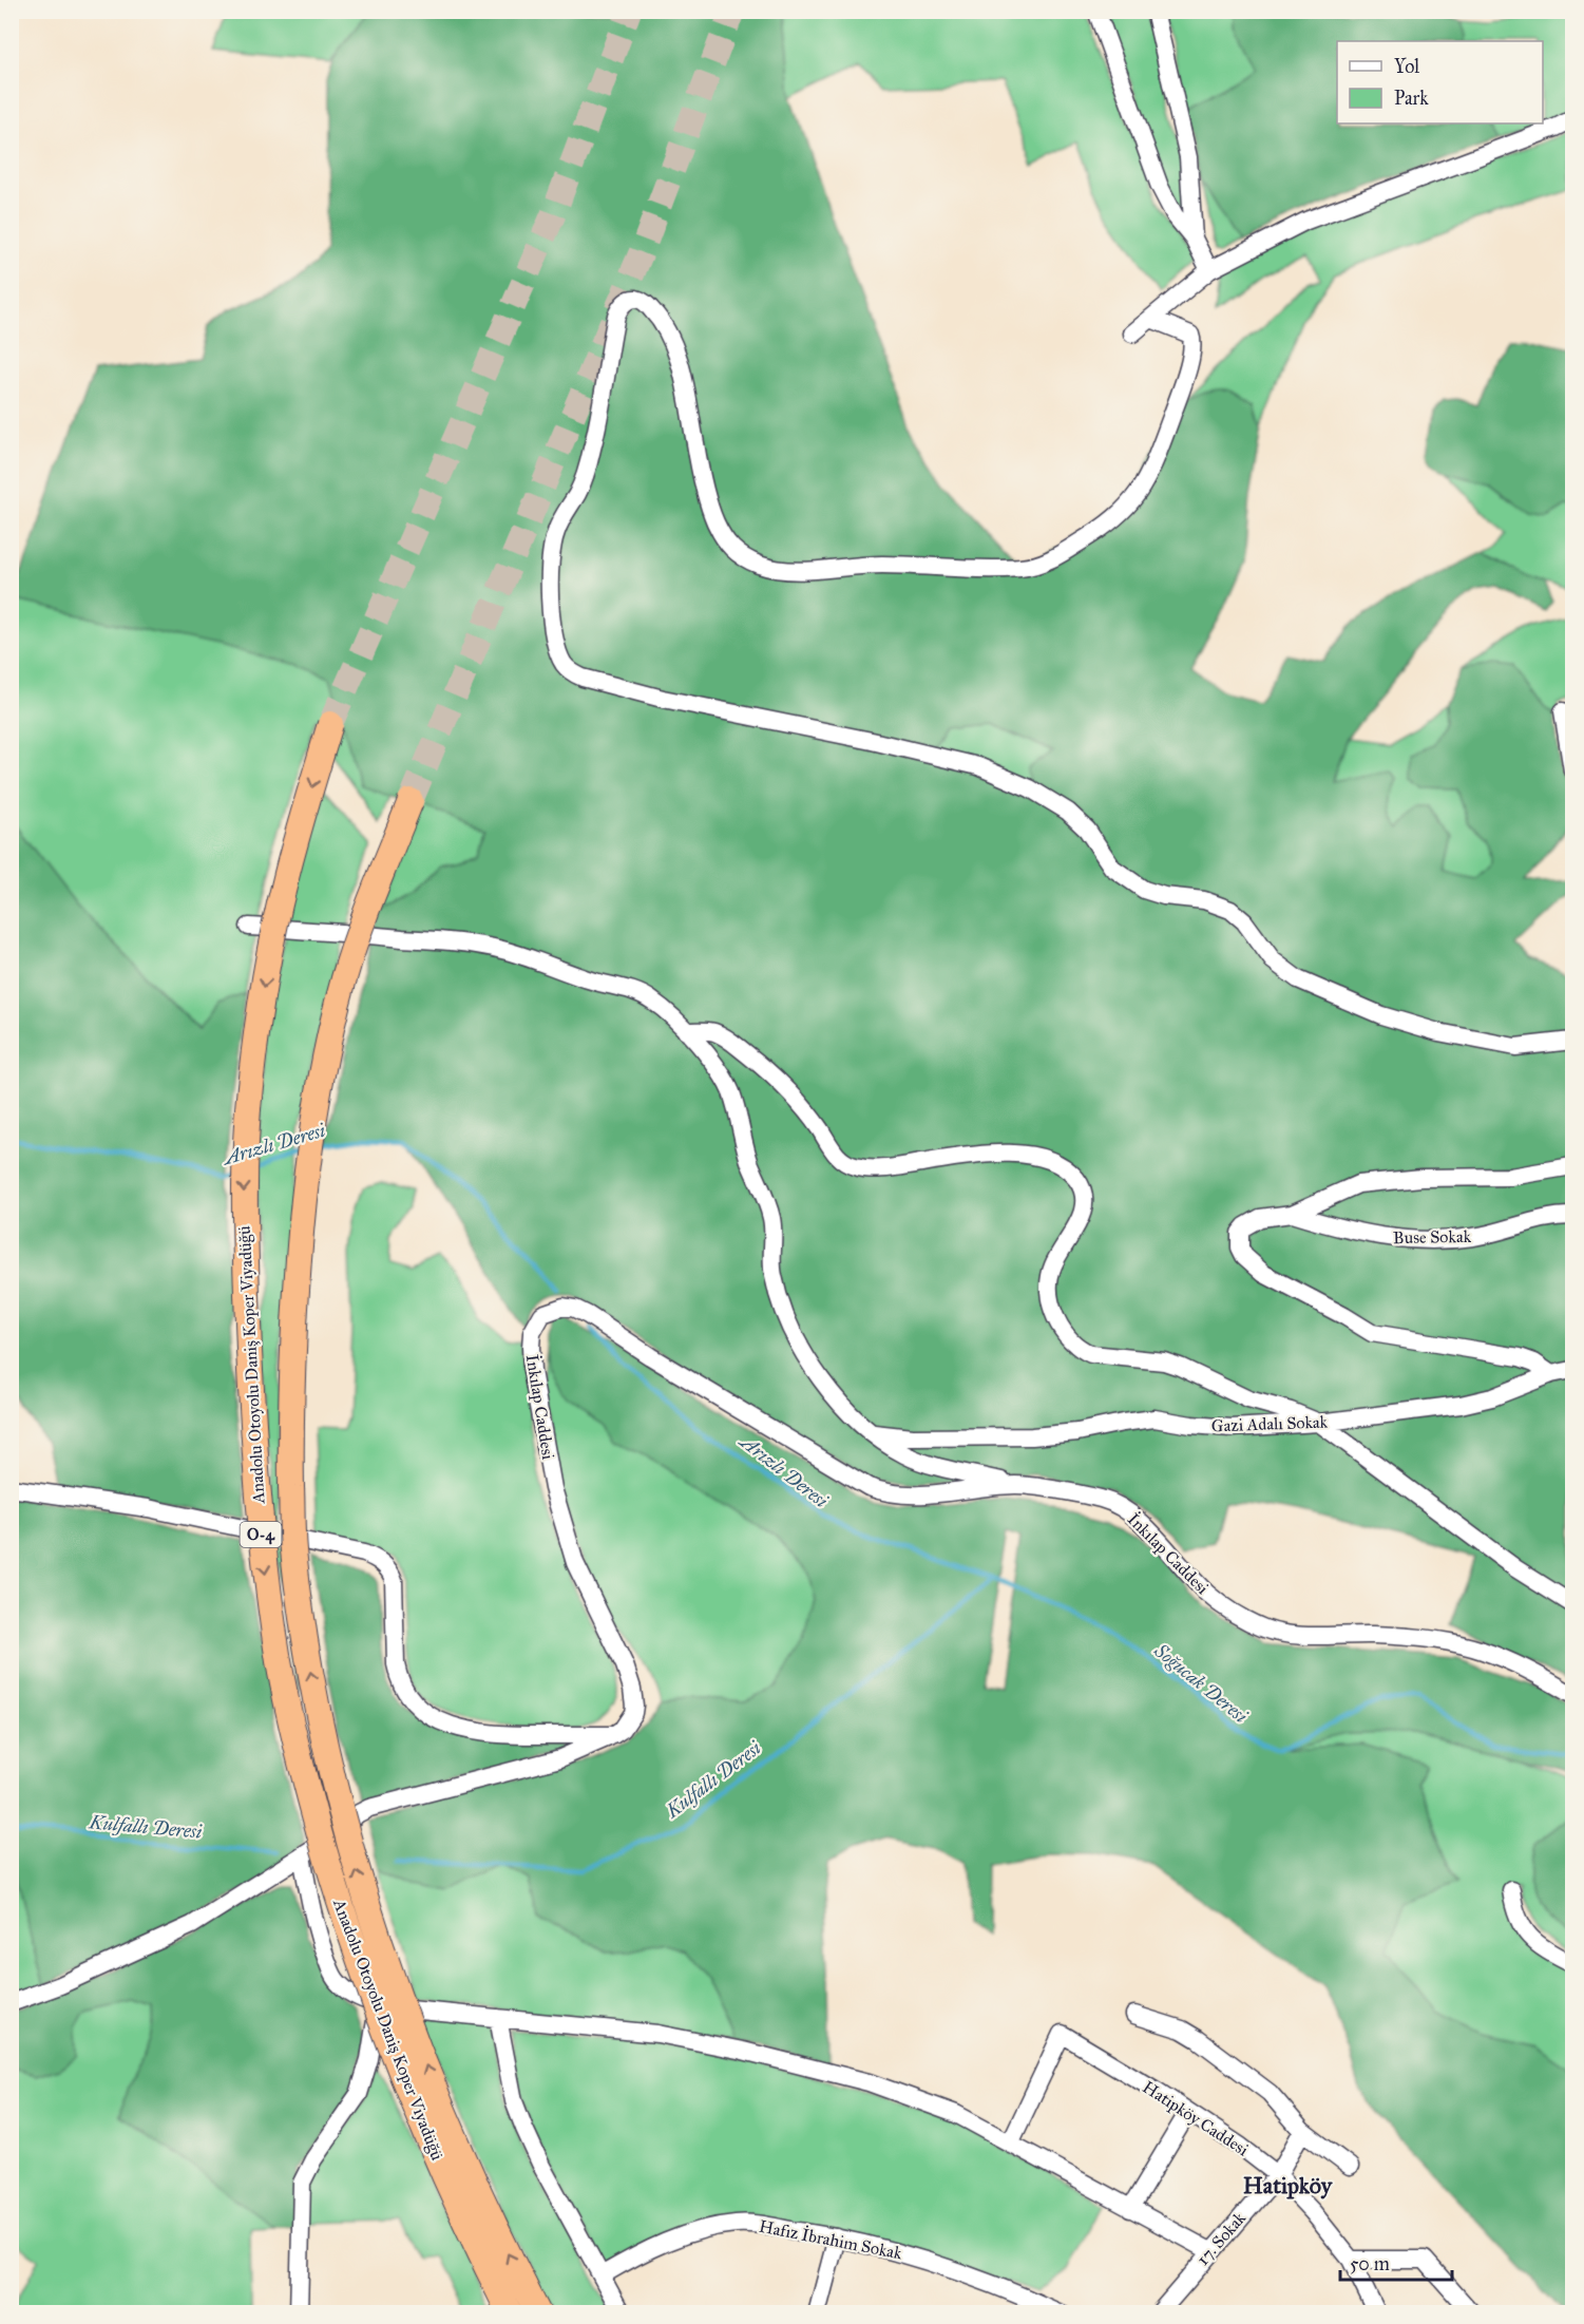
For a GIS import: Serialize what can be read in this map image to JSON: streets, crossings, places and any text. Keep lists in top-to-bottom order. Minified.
{"streets":{"highway":["Anadolu Otoyolu Daniş Koper Viyadüğü","O-4"],"street":["Buse Sokak","İnkılap Caddesi","Gazi Adalı Sokak","Hatipköy Caddesi","17. Sokak","Hafız İbrahim Sokak"]},"crossings":[["Hatipköy Caddesi","17. Sokak"]],"districts":["Hatipköy"],"water":["Arızlı Deresi","Soğucak Deresi","Kulfallı Deresi"],"legend":["Yol","Park"],"scale_bar":"50 m"}
